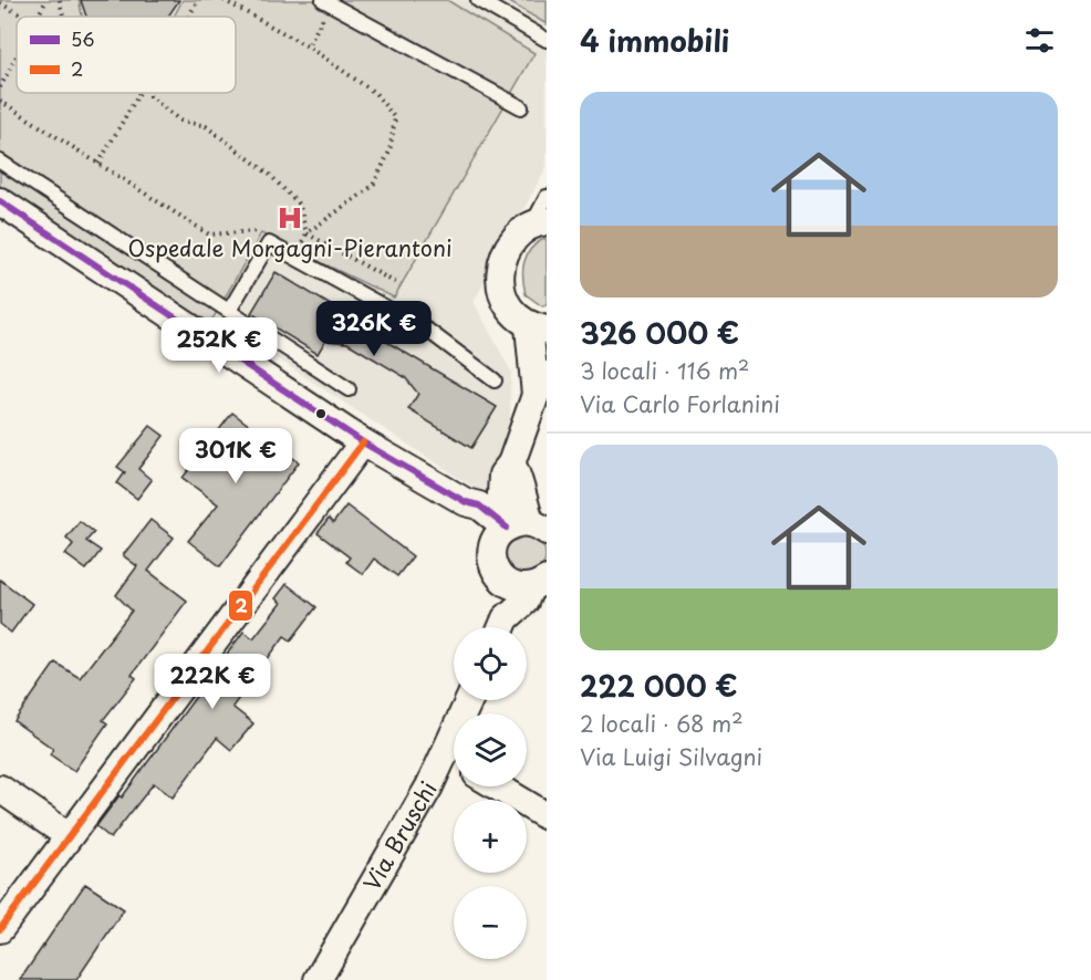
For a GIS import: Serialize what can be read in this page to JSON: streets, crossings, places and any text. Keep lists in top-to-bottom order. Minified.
{"streets":{"street":["Via Bruschi"]},"places":{"hospital":["Ospedale Morgagni-Pierantoni"]},"lines":["transit line 56","transit line 2"],"legend":["56","2"],"page":{"heading":"4 immobili","list":[{"name":"326 000 €","note":"3 locali · 116 m² · Via Carlo Forlanini"},{"name":"222 000 €","note":"2 locali · 68 m² · Via Luigi Silvagni"}],"price":["326K €","252K €","301K €","222K €"],"map_buttons":["+","−"]}}
